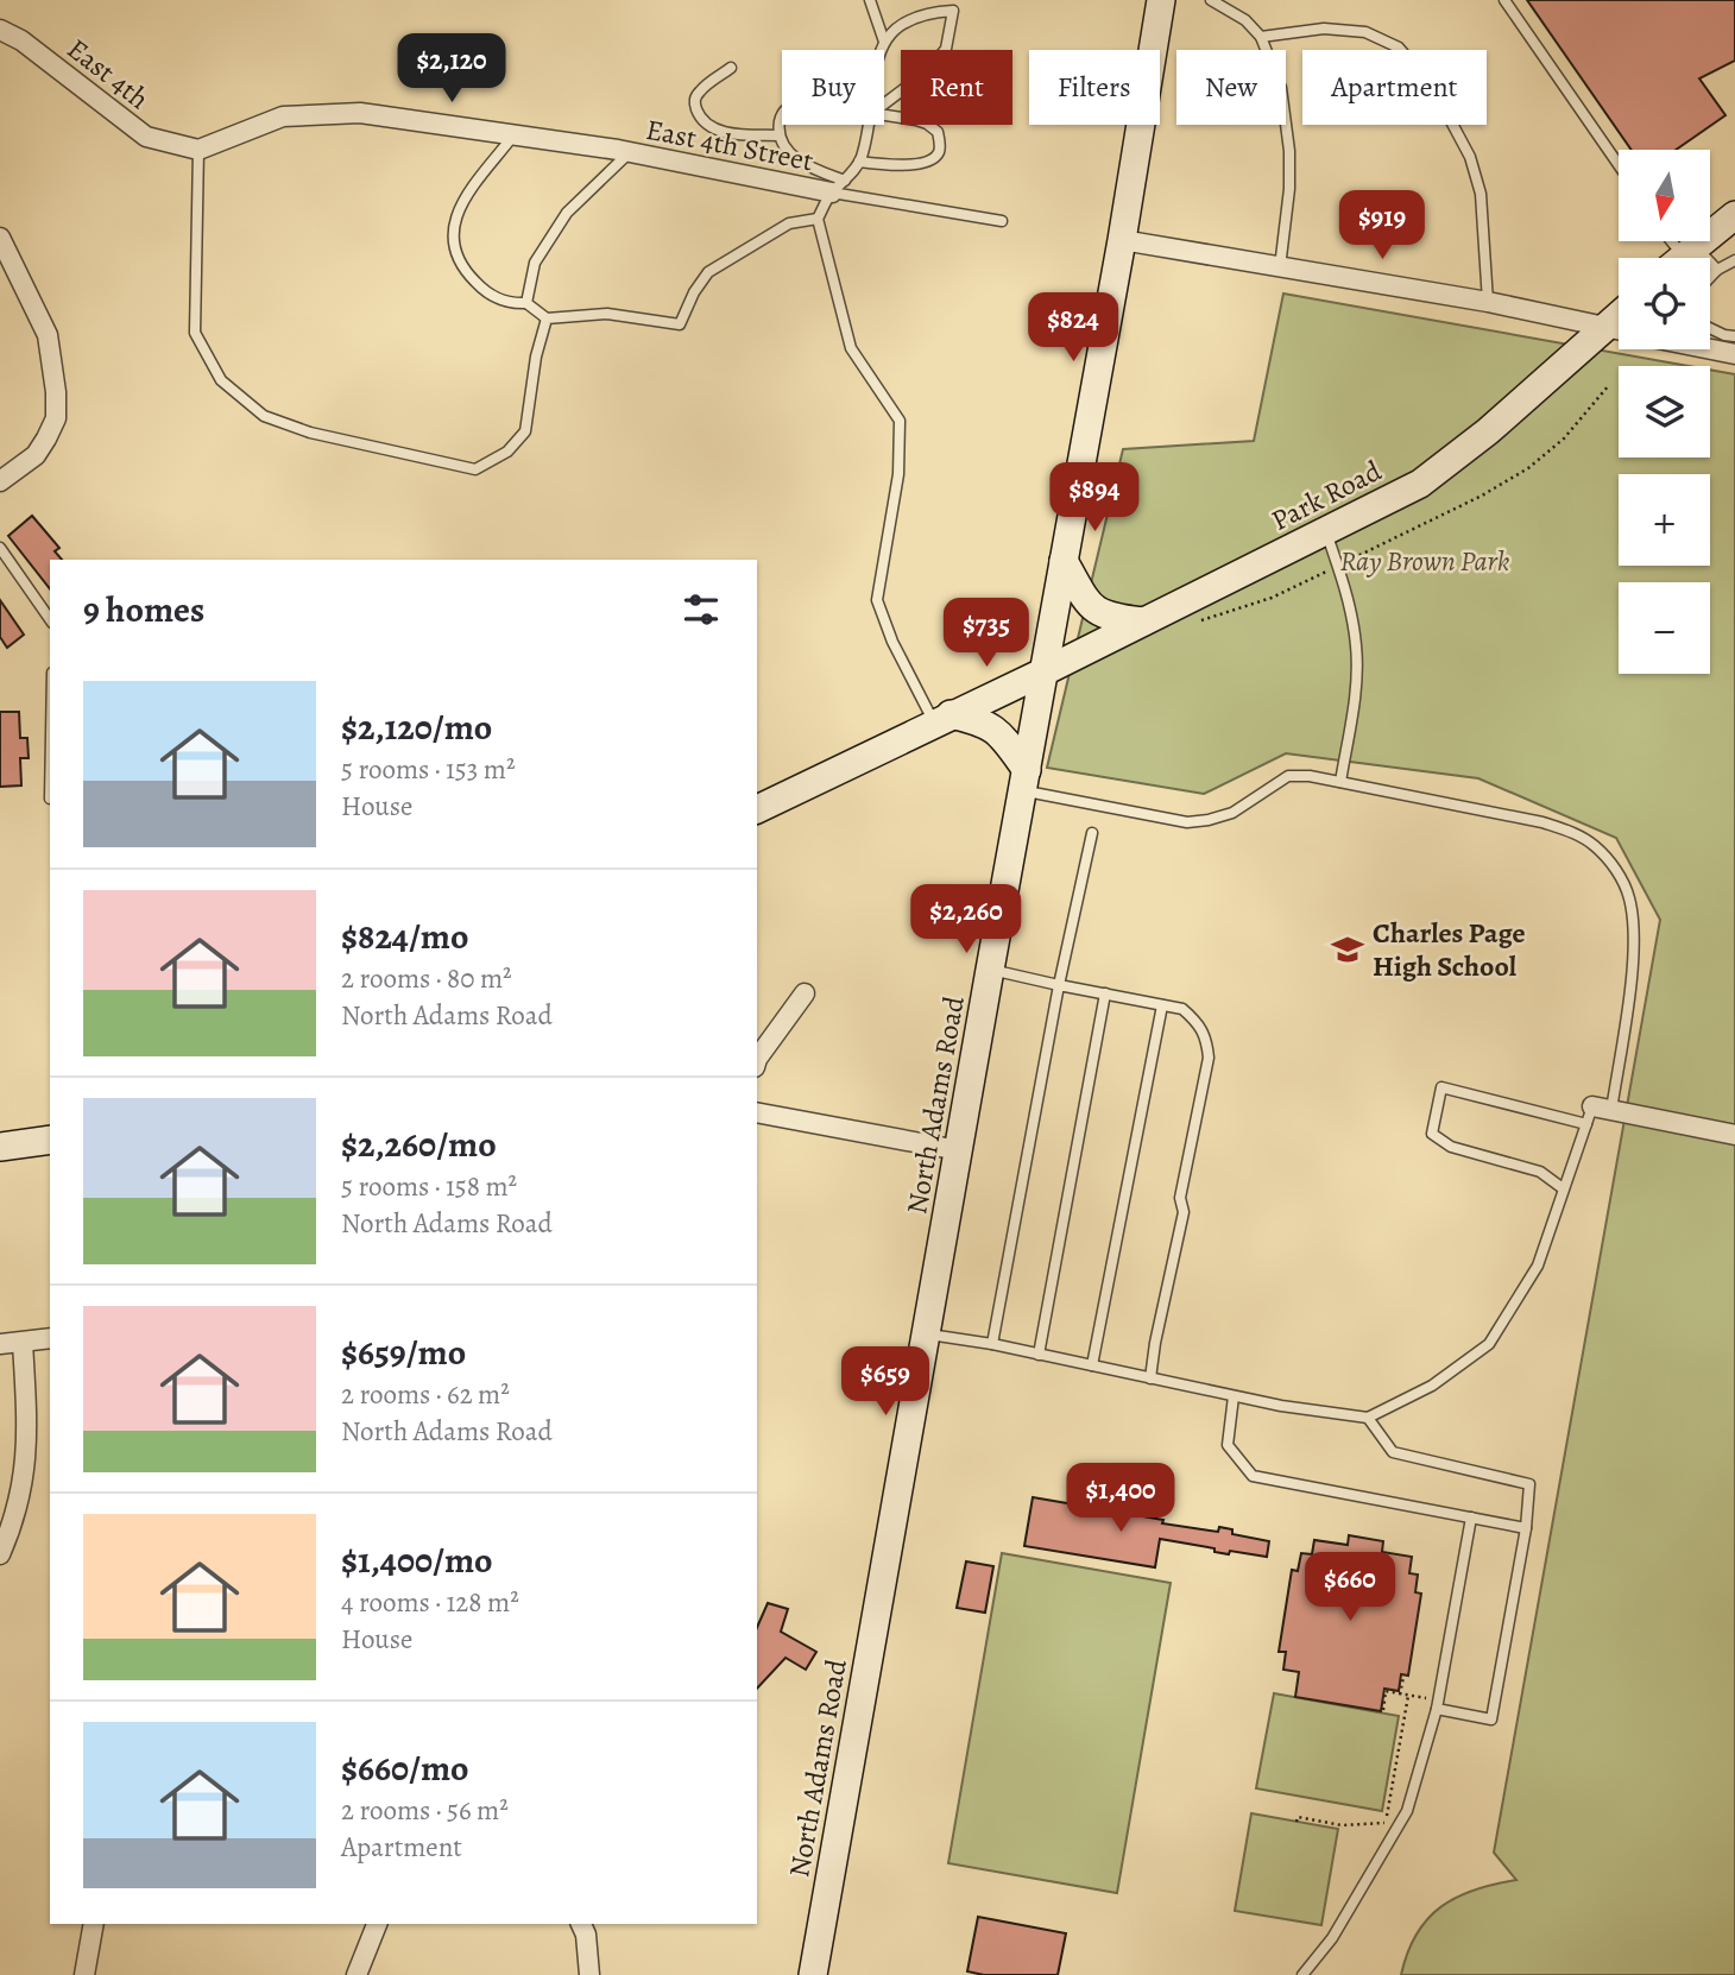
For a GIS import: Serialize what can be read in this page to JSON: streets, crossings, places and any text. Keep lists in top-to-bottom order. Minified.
{"streets":{"main road":["Park Road","North Adams Road"],"street":["East 4th","East 4th Street"]},"crossings":[["East 4th","East 4th Street"],["Park Road","North Adams Road"]],"parks":["Ray Brown Park"],"places":{"school or university":["Charles Page High School"]},"north":"bottom","page":{"price":["$2,120","$919","$824","$894","$735","$2,260","$659","$1,400","$660"],"chip":["Buy","Rent","Filters","New","Apartment"],"map_buttons":["+","−"],"heading":"9 homes","list":[{"name":"$2,120/mo","note":"5 rooms · 153 m² · House"},{"name":"$824/mo","note":"2 rooms · 80 m² · North Adams Road"},{"name":"$2,260/mo","note":"5 rooms · 158 m² · North Adams Road"},{"name":"$659/mo","note":"2 rooms · 62 m² · North Adams Road"},{"name":"$1,400/mo","note":"4 rooms · 128 m² · House"},{"name":"$660/mo","note":"2 rooms · 56 m² · Apartment"}]}}
